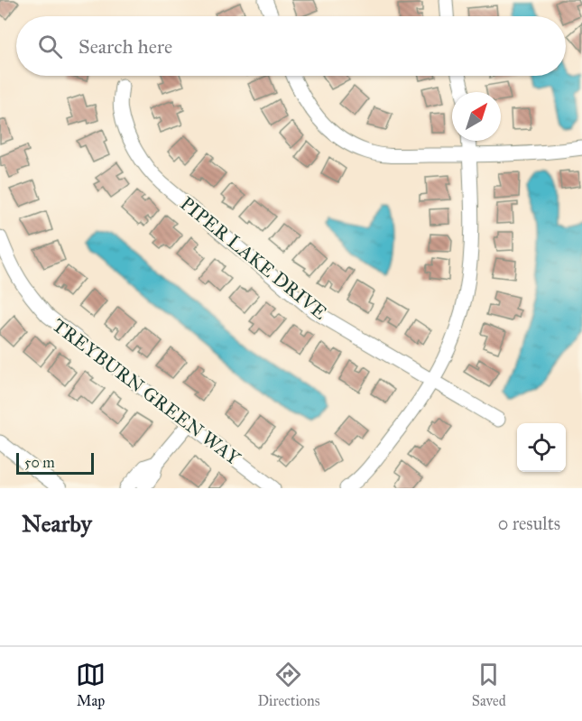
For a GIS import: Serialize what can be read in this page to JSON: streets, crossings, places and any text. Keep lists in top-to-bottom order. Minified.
{"streets":{"street":["PIPER LAKE DRIVE","TREYBURN GREEN WAY"]},"scale_bar":"50 m","north":"top right","page":{"search":"Search here","scale":"50 m","heading":["Nearby","0 results"],"nav":["Map","Directions","Saved"]}}
